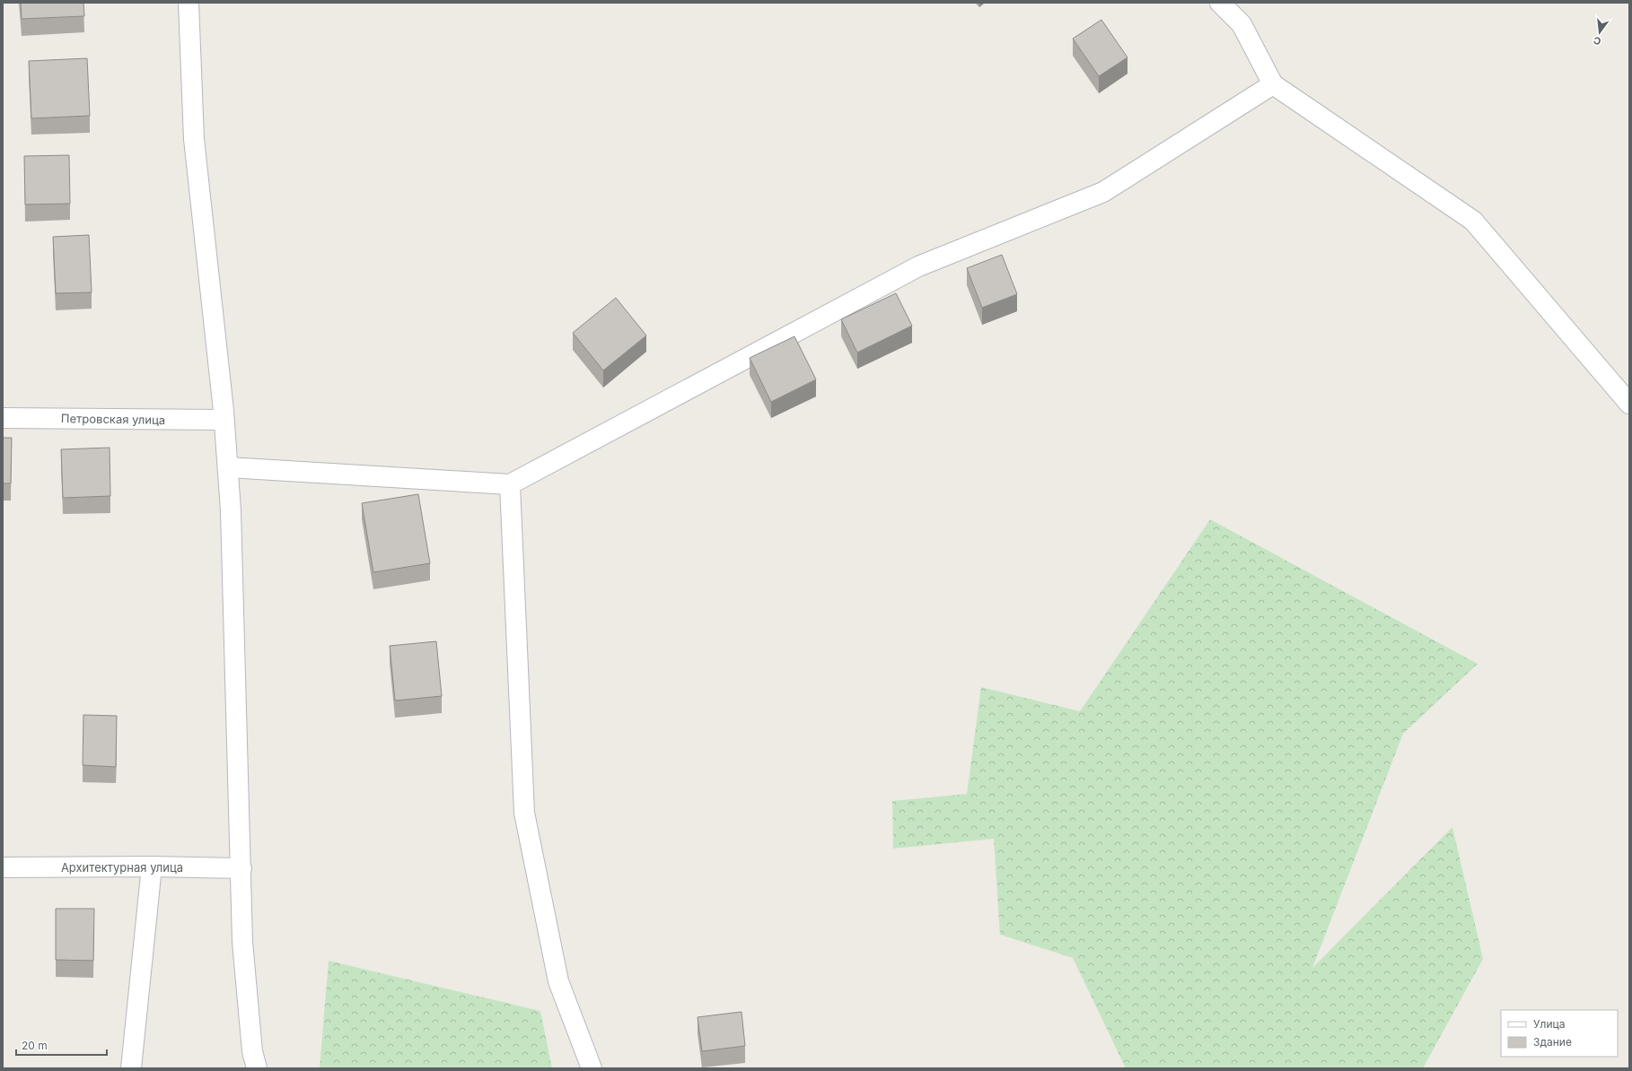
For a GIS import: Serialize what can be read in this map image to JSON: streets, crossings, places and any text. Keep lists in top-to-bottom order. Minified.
{"streets":{"street":["Петровская улица","Архитектурная улица"]},"legend":["Улица","Здание"],"scale_bar":"20 m","north":"bottom"}
